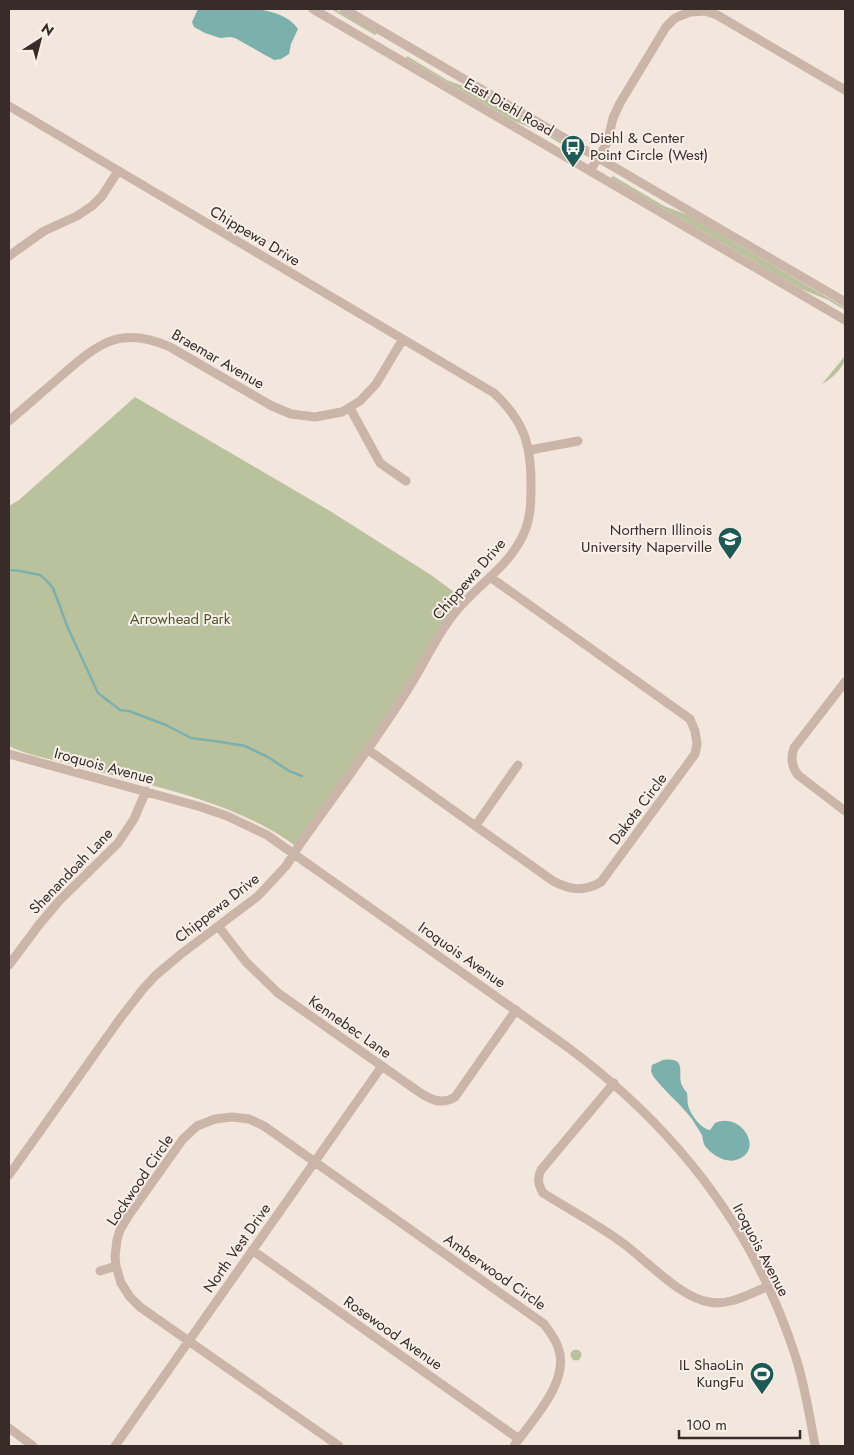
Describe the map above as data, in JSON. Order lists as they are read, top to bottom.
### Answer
{
  "streets": {
    "street": [
      "East Diehl Road",
      "Chippewa Drive",
      "Braemar Avenue",
      "Iroquois Avenue",
      "Dakota Circle",
      "Shenandoah Lane",
      "Kennebec Lane",
      "Lockwood Circle",
      "North Vest Drive",
      "Amberwood Circle",
      "Rosewood Avenue"
    ]
  },
  "crossings": [
    ["Chippewa Drive", "Braemar Avenue"],
    ["Chippewa Drive", "Iroquois Avenue"],
    ["Chippewa Drive", "Dakota Circle"],
    ["Chippewa Drive", "Kennebec Lane"],
    ["Iroquois Avenue", "Shenandoah Lane"],
    ["Iroquois Avenue", "Kennebec Lane"],
    ["Kennebec Lane", "North Vest Drive"],
    ["Lockwood Circle", "North Vest Drive"],
    ["Lockwood Circle", "Amberwood Circle"],
    ["North Vest Drive", "Amberwood Circle"],
    ["North Vest Drive", "Rosewood Avenue"],
    ["Amberwood Circle", "Rosewood Avenue"]
  ],
  "parks": ["Arrowhead Park"],
  "places": {
    "bus stop": ["Diehl & Center Point Circle (West)"],
    "school or university": ["Northern Illinois University Naperville"],
    "sports": ["IL ShaoLin KungFu"]
  },
  "scale_bar": "100 m",
  "north": "top right"
}
